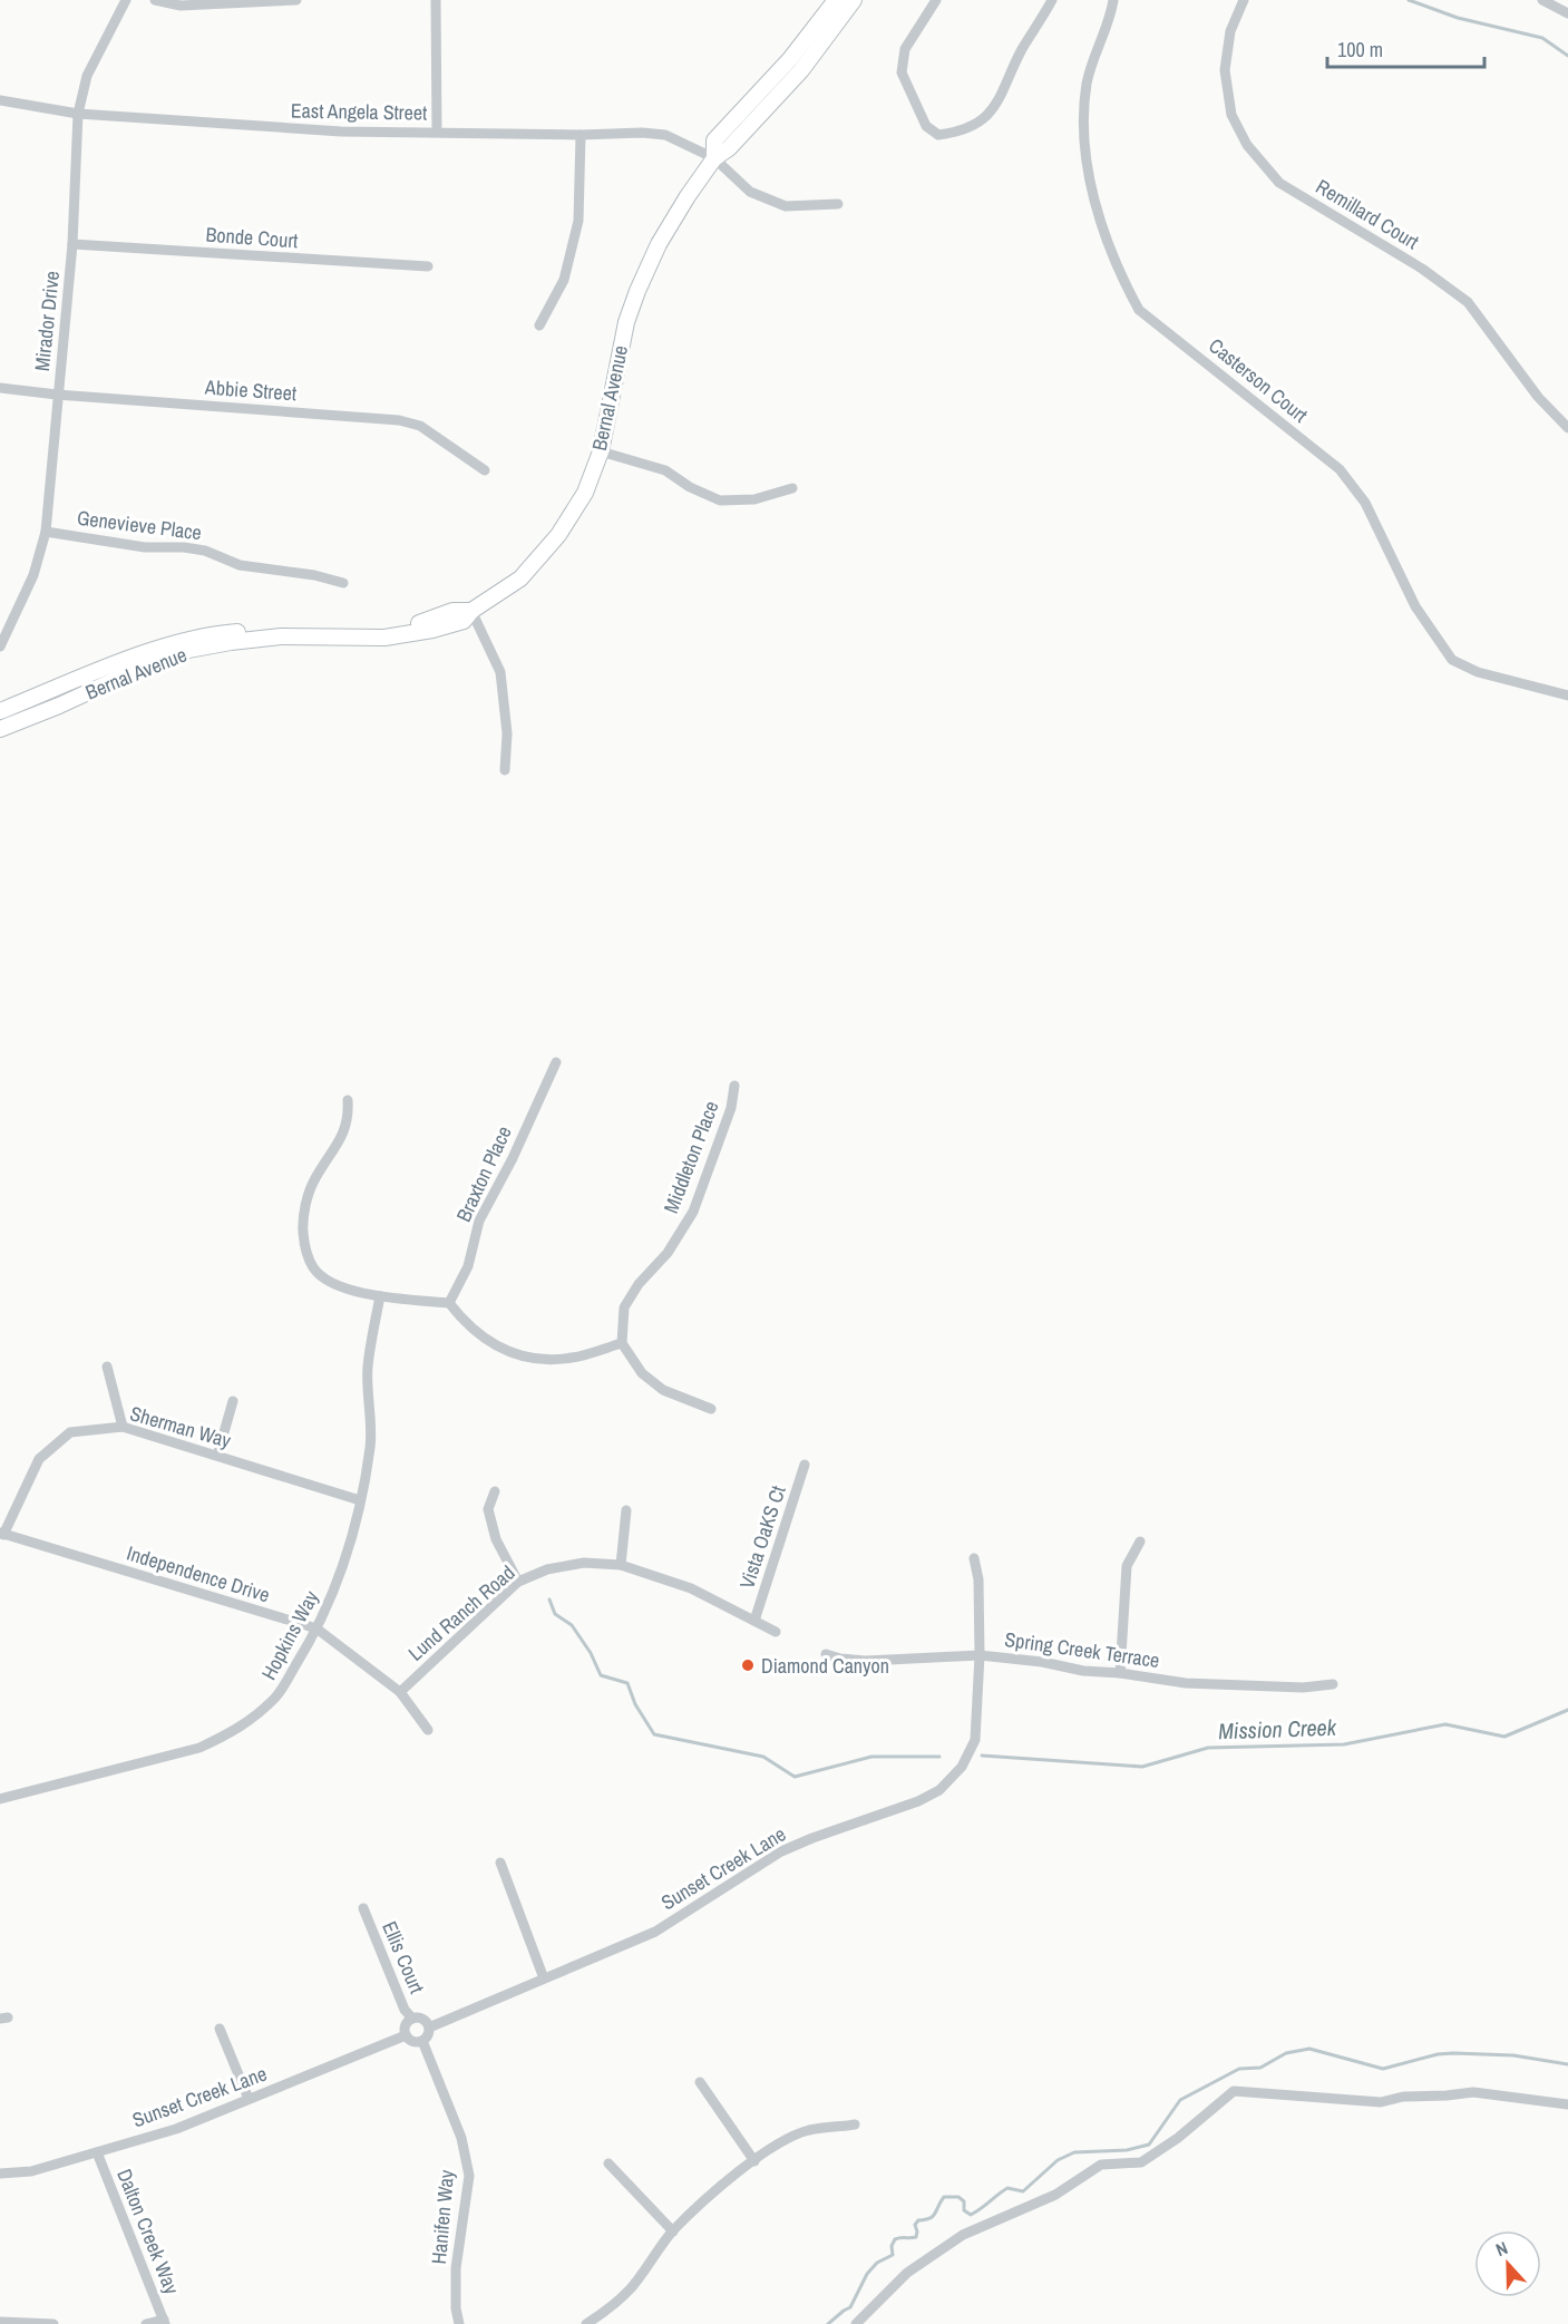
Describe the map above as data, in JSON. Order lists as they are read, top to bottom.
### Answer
{
  "streets": {
    "main road": ["Bernal Avenue"],
    "street": [
      "East Angela Street",
      "Remillard Court",
      "Bonde Court",
      "Mirador Drive",
      "Casterson Court",
      "Abbie Street",
      "Genevieve Place",
      "Middleton Place",
      "Braxton Place",
      "Sherman Way",
      "Vista OaKS Ct",
      "Independence Drive",
      "Lund Ranch Road",
      "Hopkins Way",
      "Spring Creek Terrace",
      "Sunset Creek Lane",
      "Ellis Court",
      "Hanifen Way",
      "Dalton Creek Way"
    ]
  },
  "crossings": [
    ["East Angela Street", "Mirador Drive"],
    ["East Angela Street", "Bernal Avenue"],
    ["Bonde Court", "Mirador Drive"],
    ["Mirador Drive", "Abbie Street"],
    ["Mirador Drive", "Genevieve Place"],
    ["Sherman Way", "Independence Drive"],
    ["Sherman Way", "Hopkins Way"],
    ["Vista OaKS Ct", "Lund Ranch Road"],
    ["Independence Drive", "Lund Ranch Road"],
    ["Independence Drive", "Hopkins Way"],
    ["Spring Creek Terrace", "Sunset Creek Lane"],
    ["Sunset Creek Lane", "Ellis Court"],
    ["Sunset Creek Lane", "Hanifen Way"],
    ["Sunset Creek Lane", "Dalton Creek Way"],
    ["Ellis Court", "Hanifen Way"]
  ],
  "water": ["Mission Creek"],
  "places": ["Diamond Canyon"],
  "scale_bar": "100 m",
  "north": "top"
}
